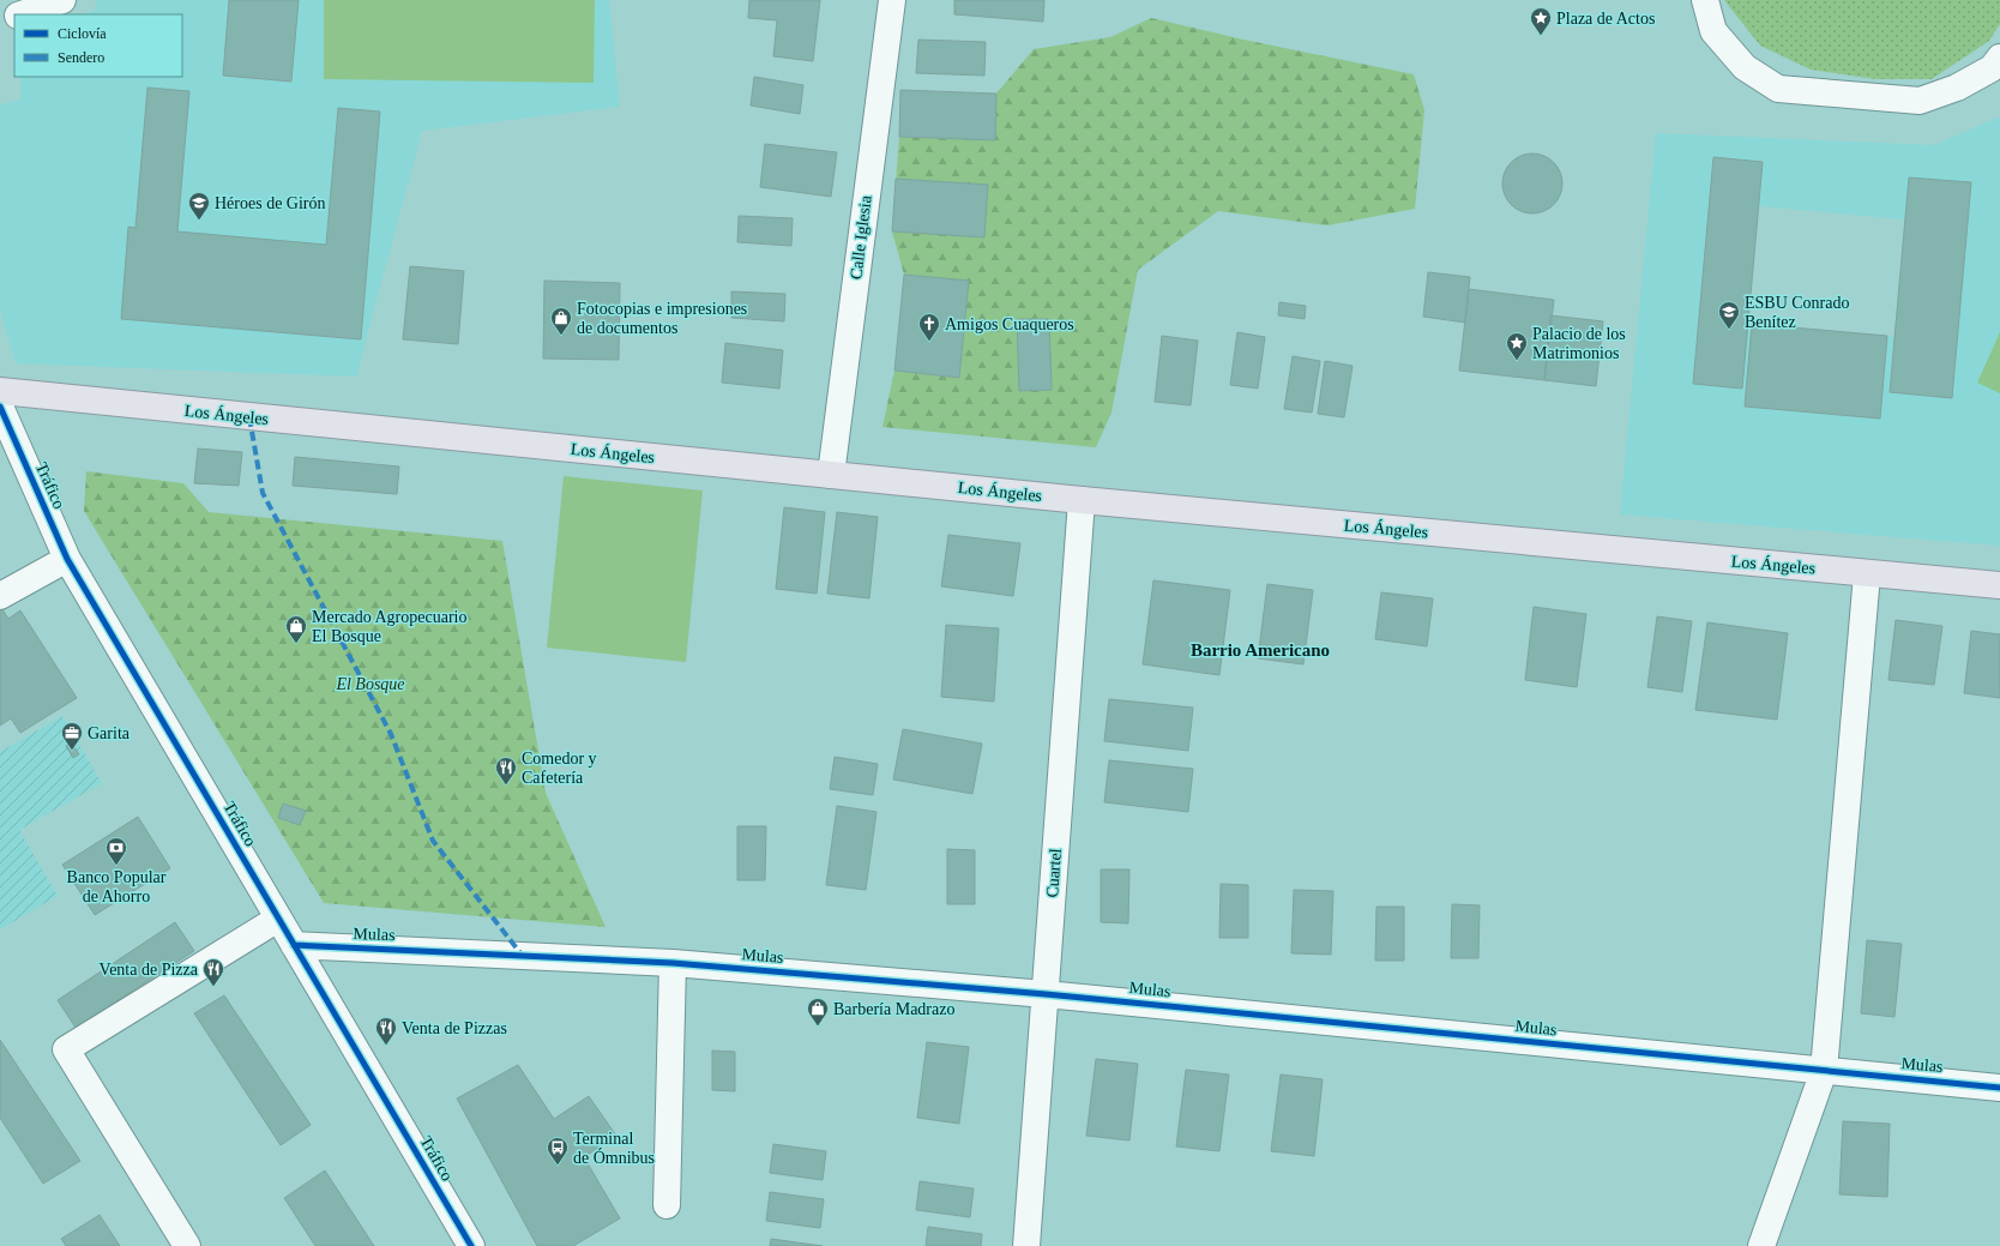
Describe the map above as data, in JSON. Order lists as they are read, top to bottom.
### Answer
{
  "streets": {
    "main road": ["Los Ángeles"],
    "street": [
      "Calle Iglesia",
      "Tráfico",
      "Cuartel",
      "Mulas"
    ]
  },
  "crossings": [
    ["Calle Iglesia", "Los Ángeles"],
    ["Los Ángeles", "Cuartel"],
    ["Tráfico", "Mulas"],
    ["Cuartel", "Mulas"]
  ],
  "districts": ["Barrio Americano"],
  "parks": ["El Bosque"],
  "places": {
    "place": ["Plaza de Actos", "Palacio de los Matrimonios"],
    "school or university": ["Héroes de Girón", "ESBU Conrado Benítez"],
    "shop": ["Fotocopias e impresiones de documentos", "Mercado Agropecuario El Bosque", "Barbería Madrazo"],
    "church": ["Amigos Cuaqueros"],
    "office": ["Garita"],
    "restaurant": ["Comedor y Cafetería", "Venta de Pizza", "Venta de Pizzas"],
    "bank": ["Banco Popular de Ahorro"],
    "bus stop": ["Terminal de Ómnibus"]
  },
  "legend": ["Ciclovía", "Sendero"]
}
